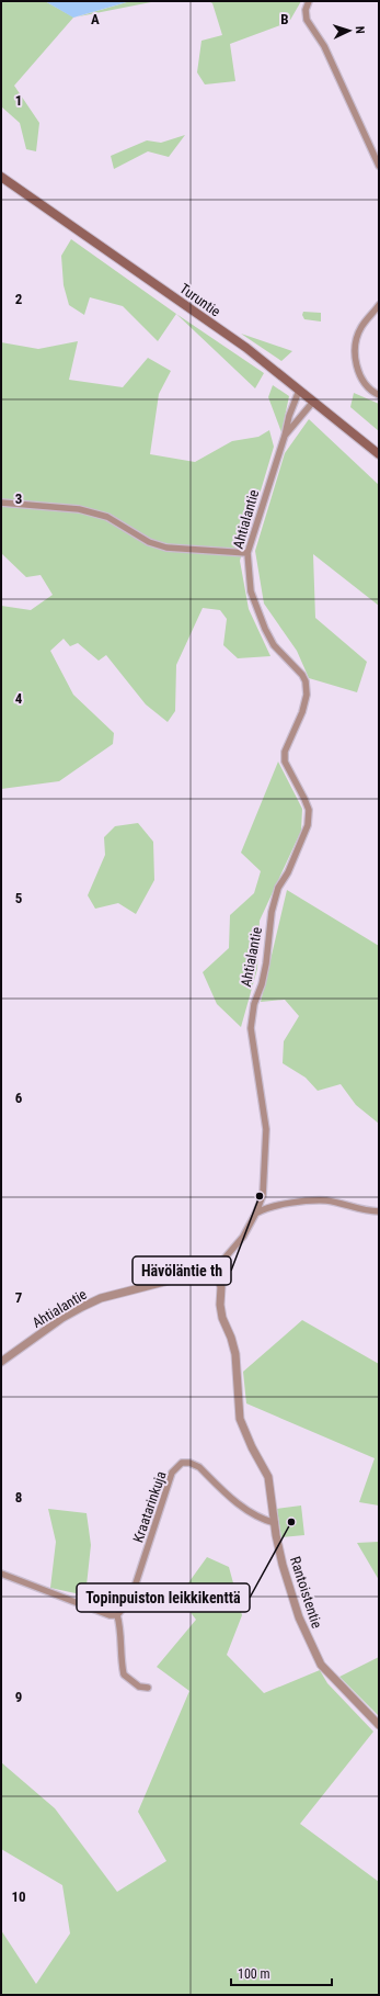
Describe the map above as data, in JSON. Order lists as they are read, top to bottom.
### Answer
{
  "streets": {
    "main road": ["Turuntie"],
    "street": ["Ahtialantie", "Kraatarinkuja", "Rantoistentie"]
  },
  "crossings": [
    ["Turuntie", "Ahtialantie"],
    ["Ahtialantie", "Rantoistentie"],
    ["Kraatarinkuja", "Rantoistentie"]
  ],
  "places": ["Hävöläntie th", "Topinpuiston leikkikenttä"],
  "scale_bar": "100 m",
  "north": "right",
  "grid": {
    "columns": ["A", "B"],
    "rows": [
      "1",
      "2",
      "3",
      "4",
      "5",
      "6",
      "7",
      "8",
      "9",
      "10"
    ]
  }
}
